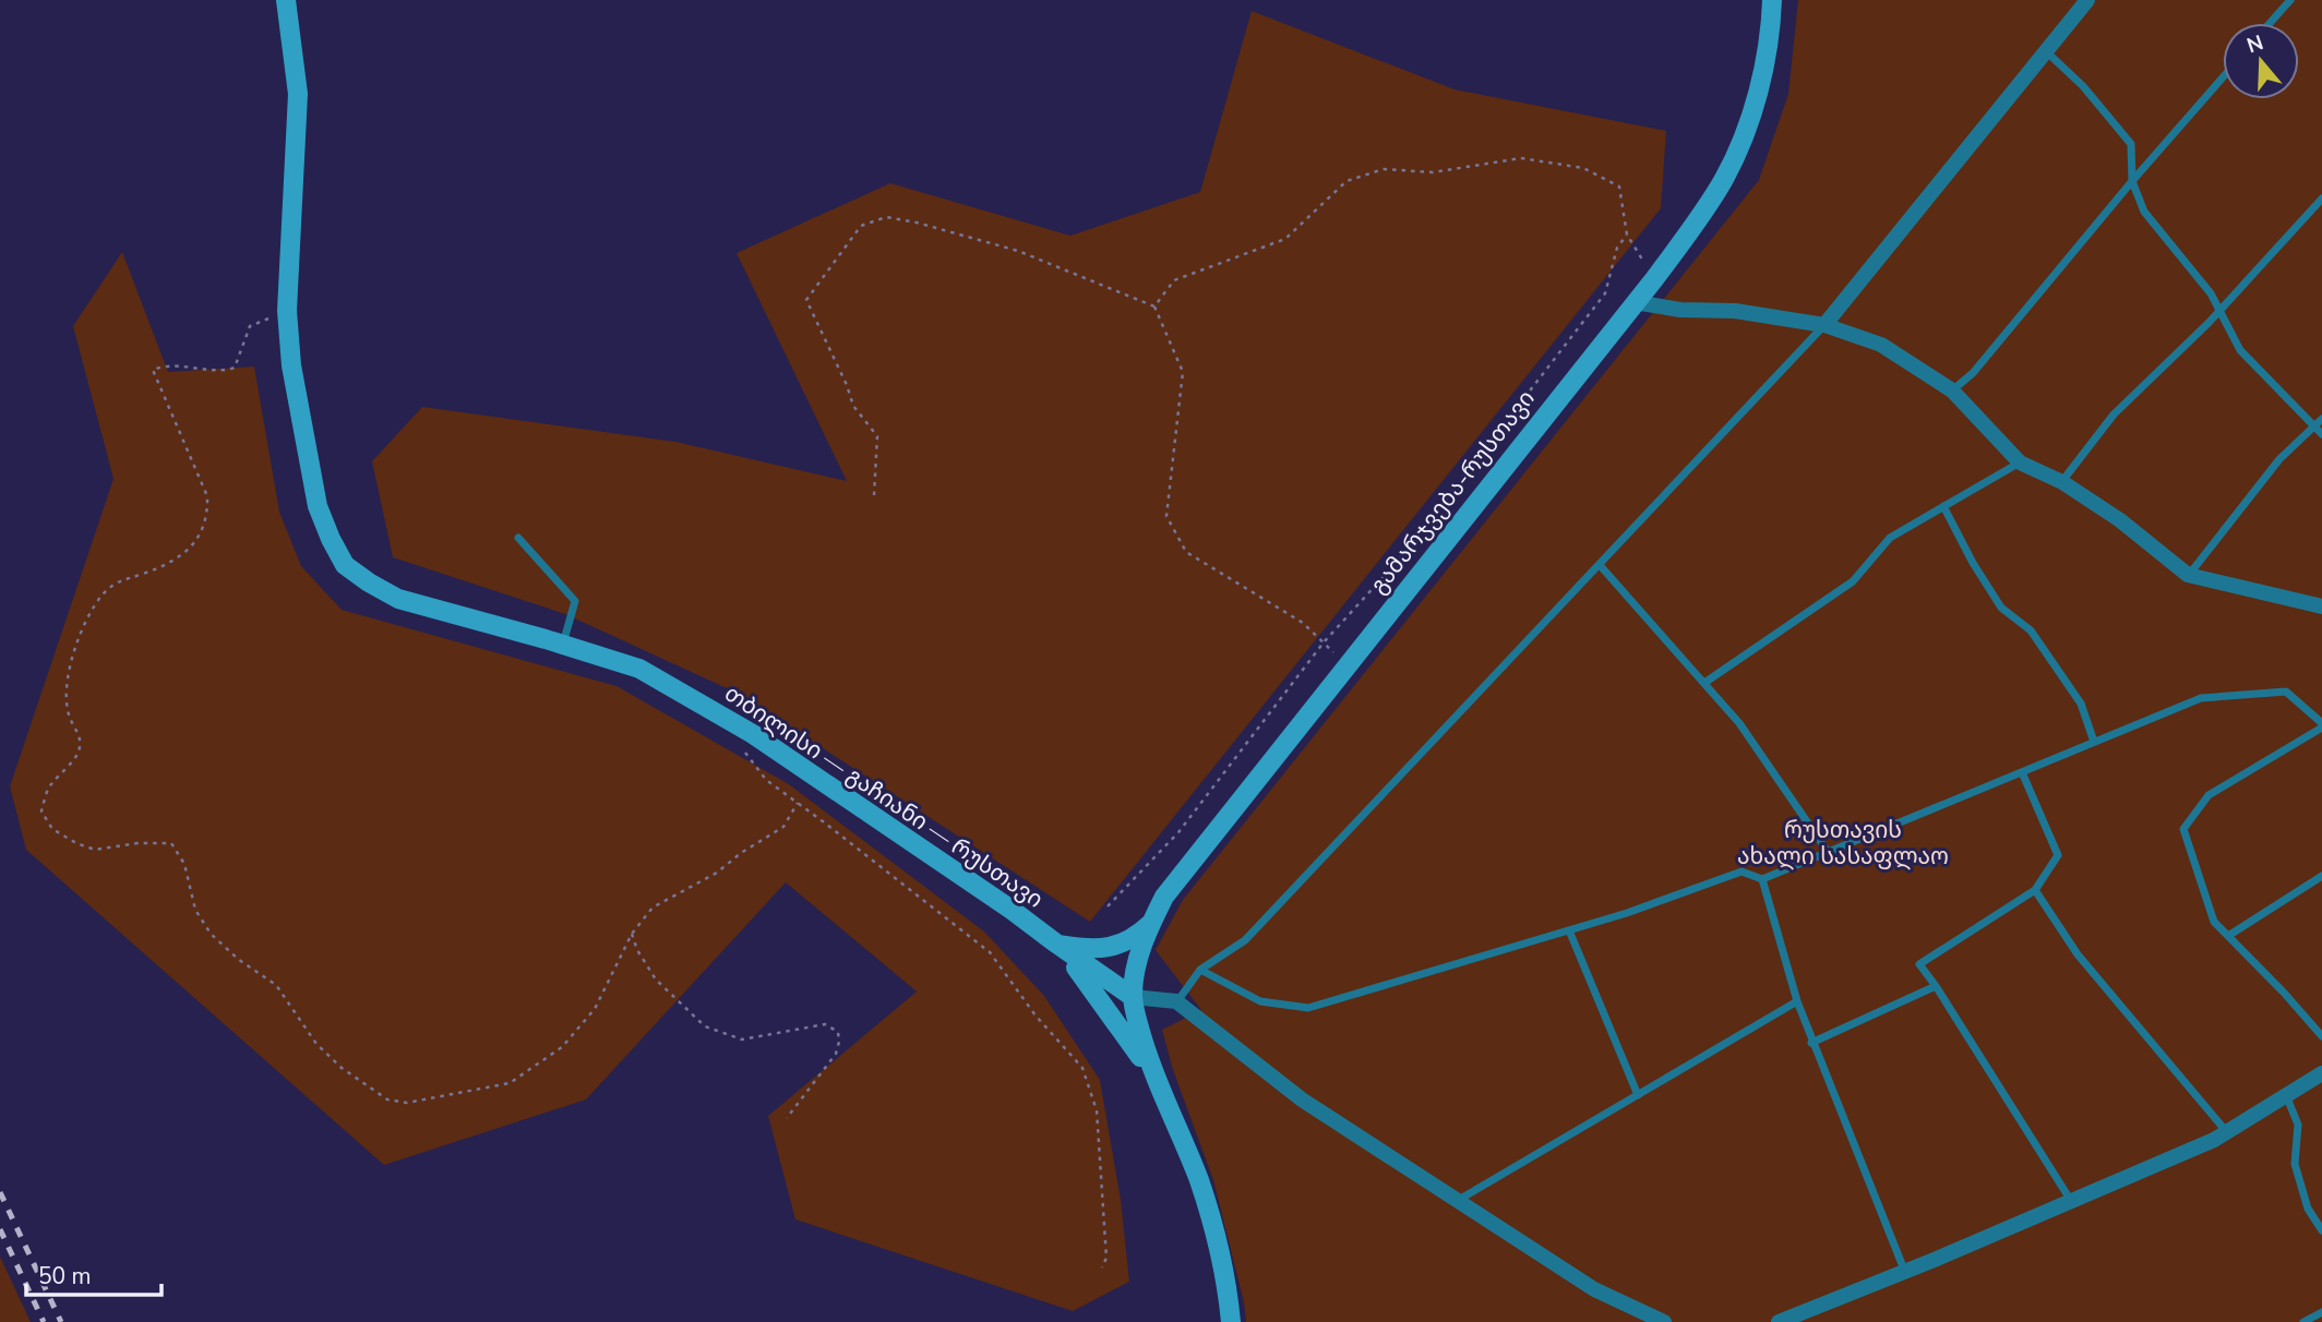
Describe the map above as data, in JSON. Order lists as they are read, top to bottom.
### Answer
{
  "streets": {
    "main road": ["გამარჯვება-რუსთავი", "თბილისი — გაჩიანი — რუსთავი"]
  },
  "crossings": [
    ["გამარჯვება-რუსთავი", "თბილისი — გაჩიანი — რუსთავი"]
  ],
  "parks": ["რუსთავის ახალი სასაფლაო"],
  "scale_bar": "50 m",
  "north": "top"
}
